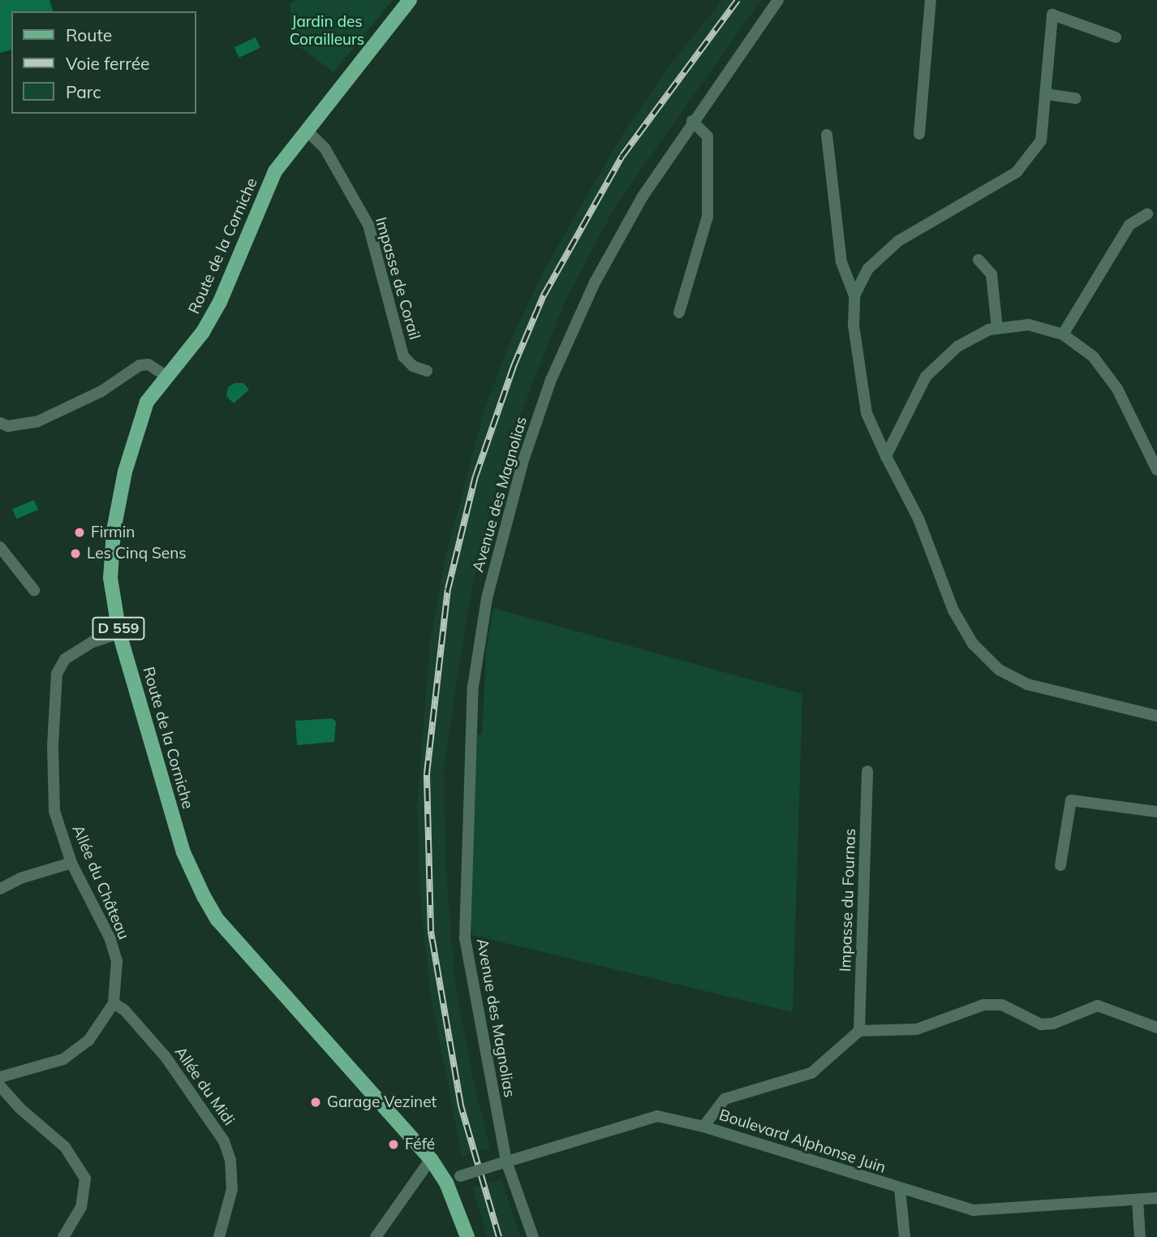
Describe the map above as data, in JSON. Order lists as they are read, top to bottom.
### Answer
{
  "streets": {
    "main road": ["Route de la Corniche", "D 559"],
    "street": [
      "Impasse de Corail",
      "Avenue des Magnolias",
      "Allée du Château",
      "Impasse du Fournas",
      "Allée du Midi",
      "Boulevard Alphonse Juin"
    ]
  },
  "crossings": [
    ["Route de la Corniche", "Impasse de Corail"],
    ["Route de la Corniche", "Allée du Château"],
    ["Route de la Corniche", "Boulevard Alphonse Juin"],
    ["Avenue des Magnolias", "Boulevard Alphonse Juin"],
    ["Allée du Château", "Allée du Midi"]
  ],
  "parks": ["Jardin des Corailleurs"],
  "places": [
    "Firmin",
    "Les Cinq Sens",
    "Garage Vezinet",
    "Féfé"
  ],
  "legend": ["Route", "Voie ferrée", "Parc"]
}
